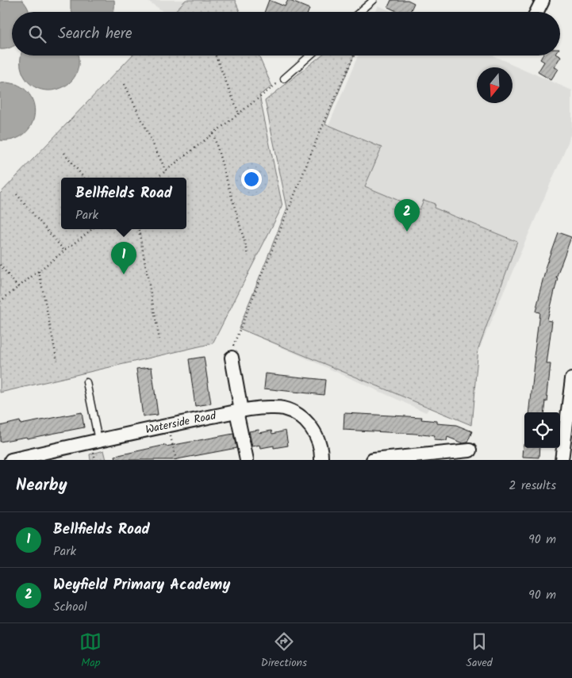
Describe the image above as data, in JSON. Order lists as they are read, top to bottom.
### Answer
{
  "streets": {
    "street": ["Waterside Road"]
  },
  "north": "bottom",
  "page": {
    "search": "Search here",
    "popup": ["Bellfields Road", "Park"],
    "pins": ["2", "1"],
    "heading": ["Nearby", "2 results"],
    "list": [
      {
        "mark": "1",
        "name": "Bellfields Road",
        "note": "Park",
        "value": "90 m"
      },
      {
        "mark": "2",
        "name": "Weyfield Primary Academy",
        "note": "School",
        "value": "90 m"
      }
    ],
    "nav": ["Map", "Directions", "Saved"]
  }
}
